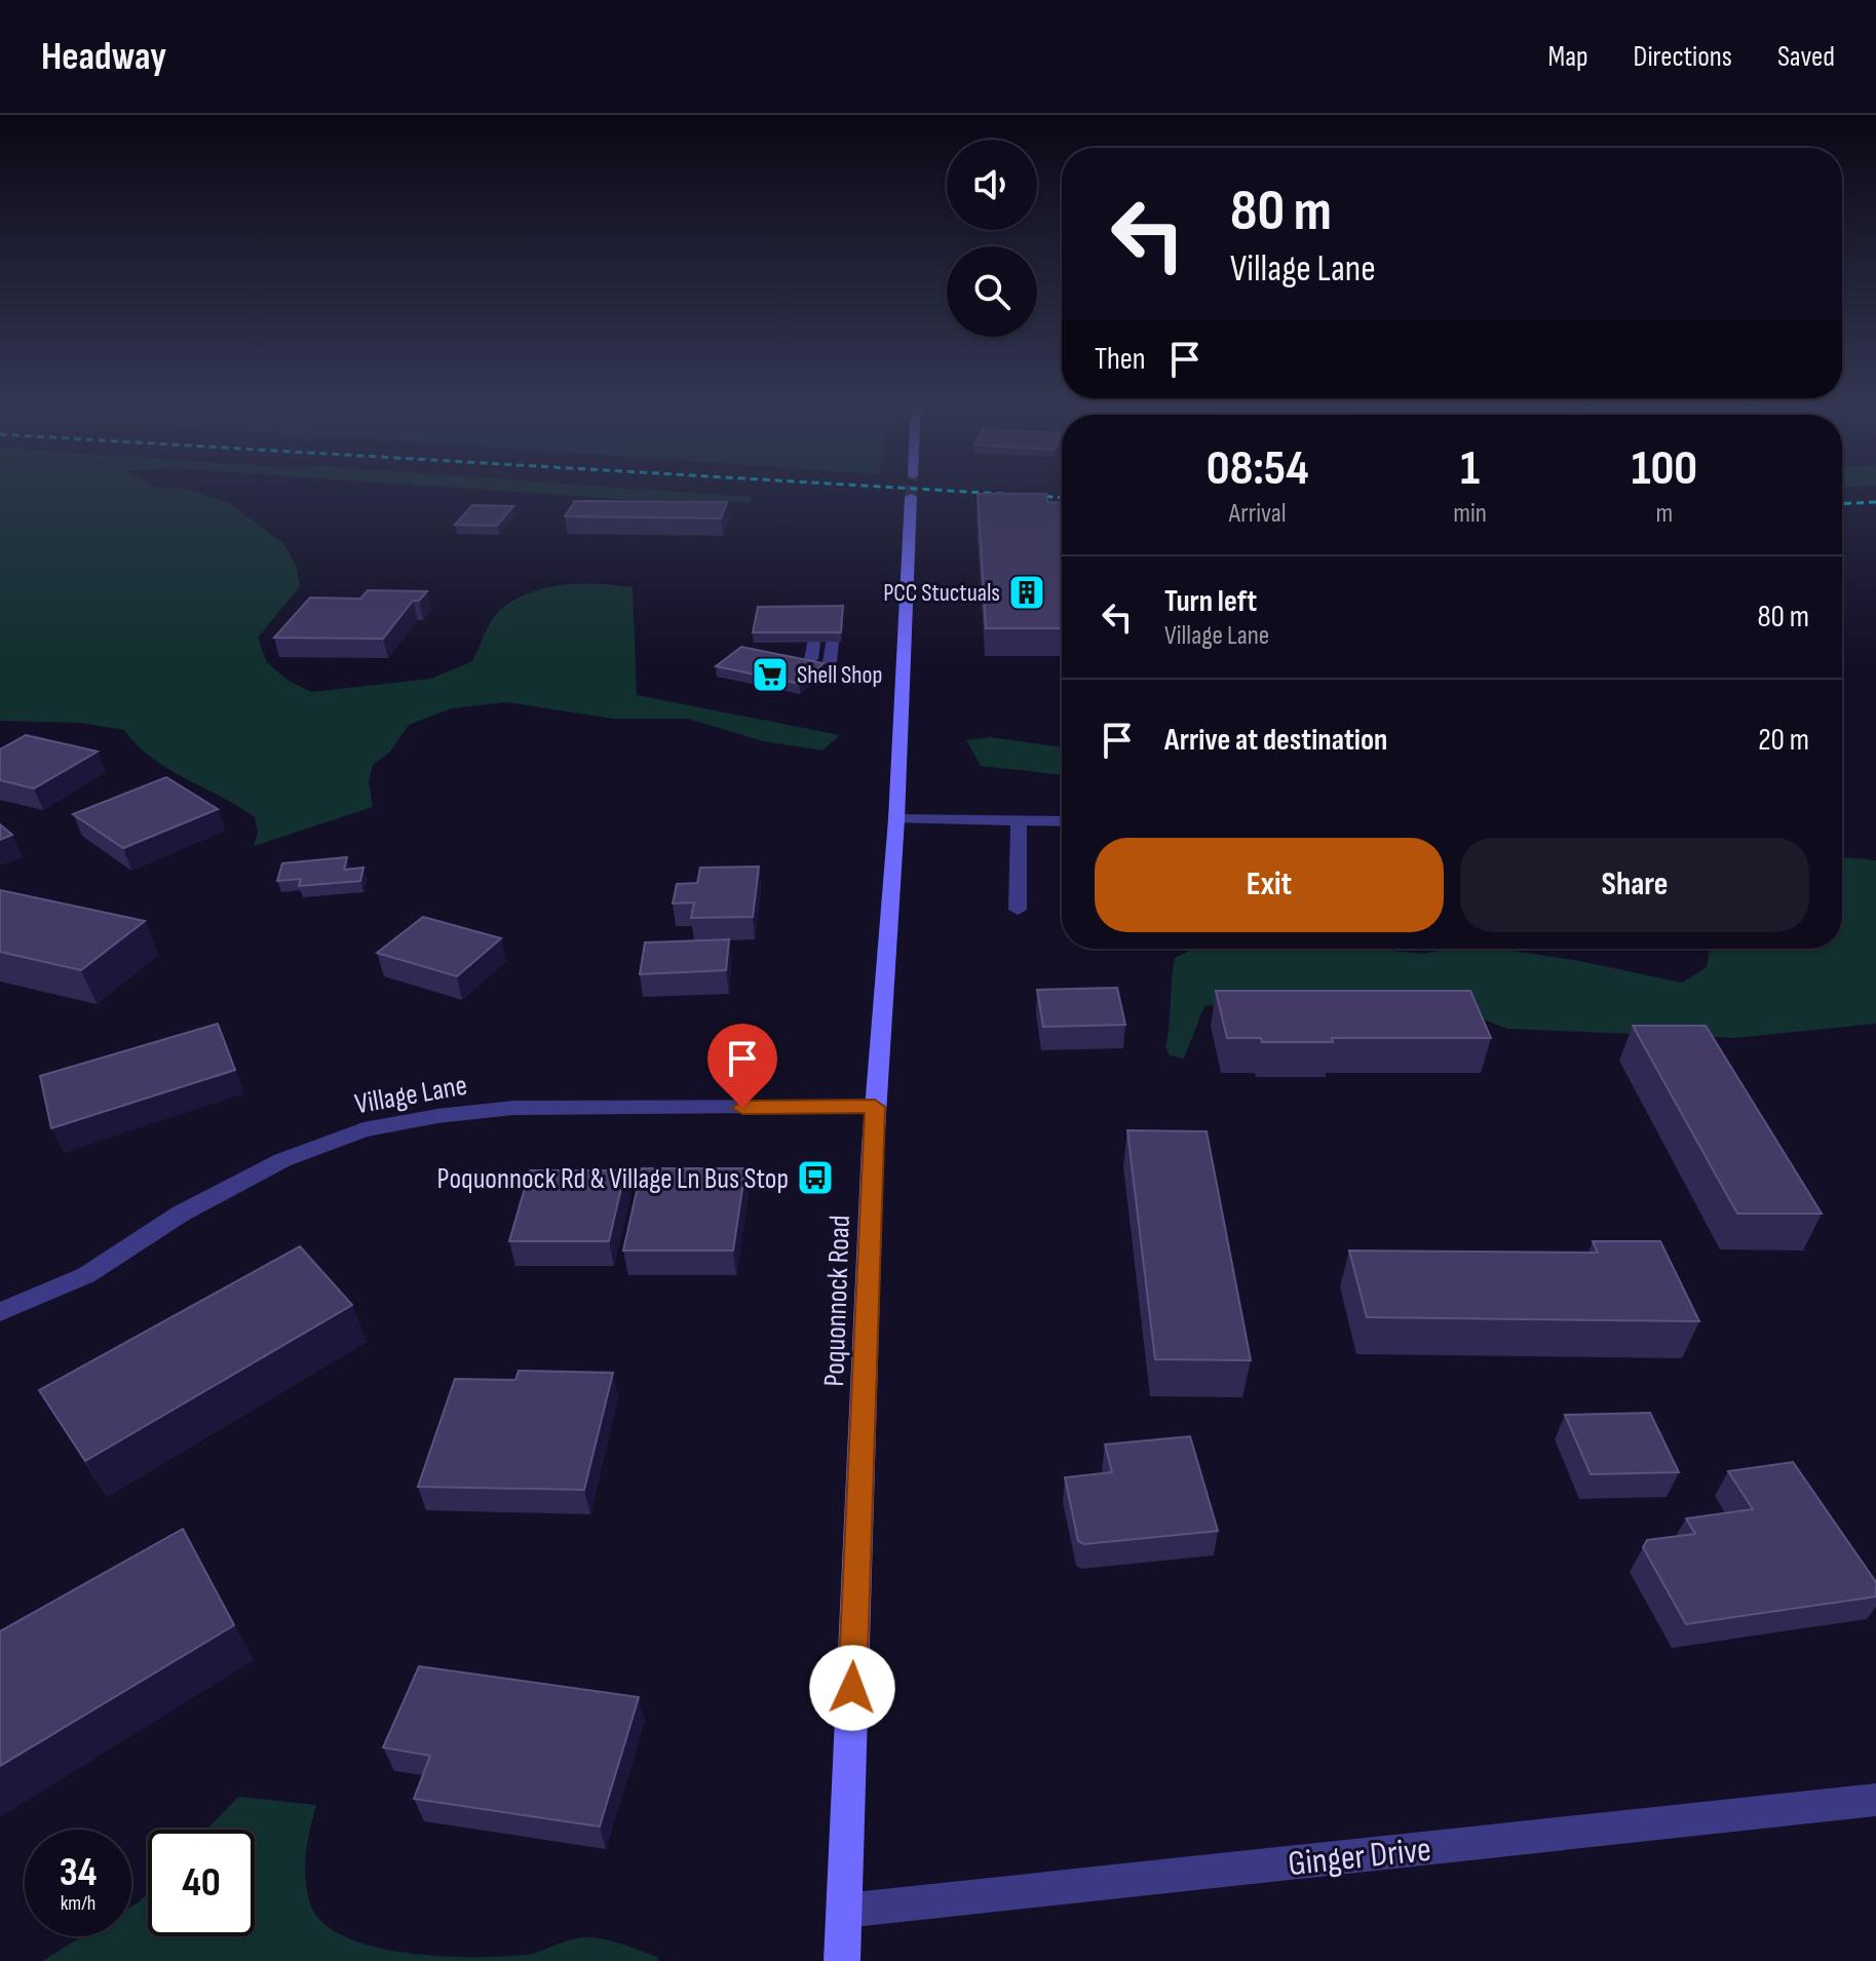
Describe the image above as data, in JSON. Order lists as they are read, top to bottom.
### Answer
{
  "streets": {
    "street": ["Village Lane", "Poquonnock Road", "Ginger Drive"]
  },
  "crossings": [
    ["Village Lane", "Poquonnock Road"],
    ["Poquonnock Road", "Ginger Drive"]
  ],
  "places": {
    "building": ["PCC Stuctuals"],
    "supermarket": ["Shell Shop"],
    "bus stop": ["Poquonnock Rd & Village Ln Bus Stop"]
  },
  "page": {
    "header": "Headway",
    "nav": ["Map", "Directions", "Saved"],
    "turn": ["80 m", "Village Lane"],
    "then": "Then",
    "eta": [
      "08:54",
      "Arrival",
      "1",
      "min",
      "100",
      "m"
    ],
    "list": [
      {
        "name": "Turn left",
        "note": "Village Lane",
        "value": "80 m"
      },
      {
        "name": "Arrive at destination",
        "value": "20 m"
      }
    ],
    "buttons": ["Exit", "Share"],
    "speed": "34 km/h",
    "limit": "40"
  }
}
